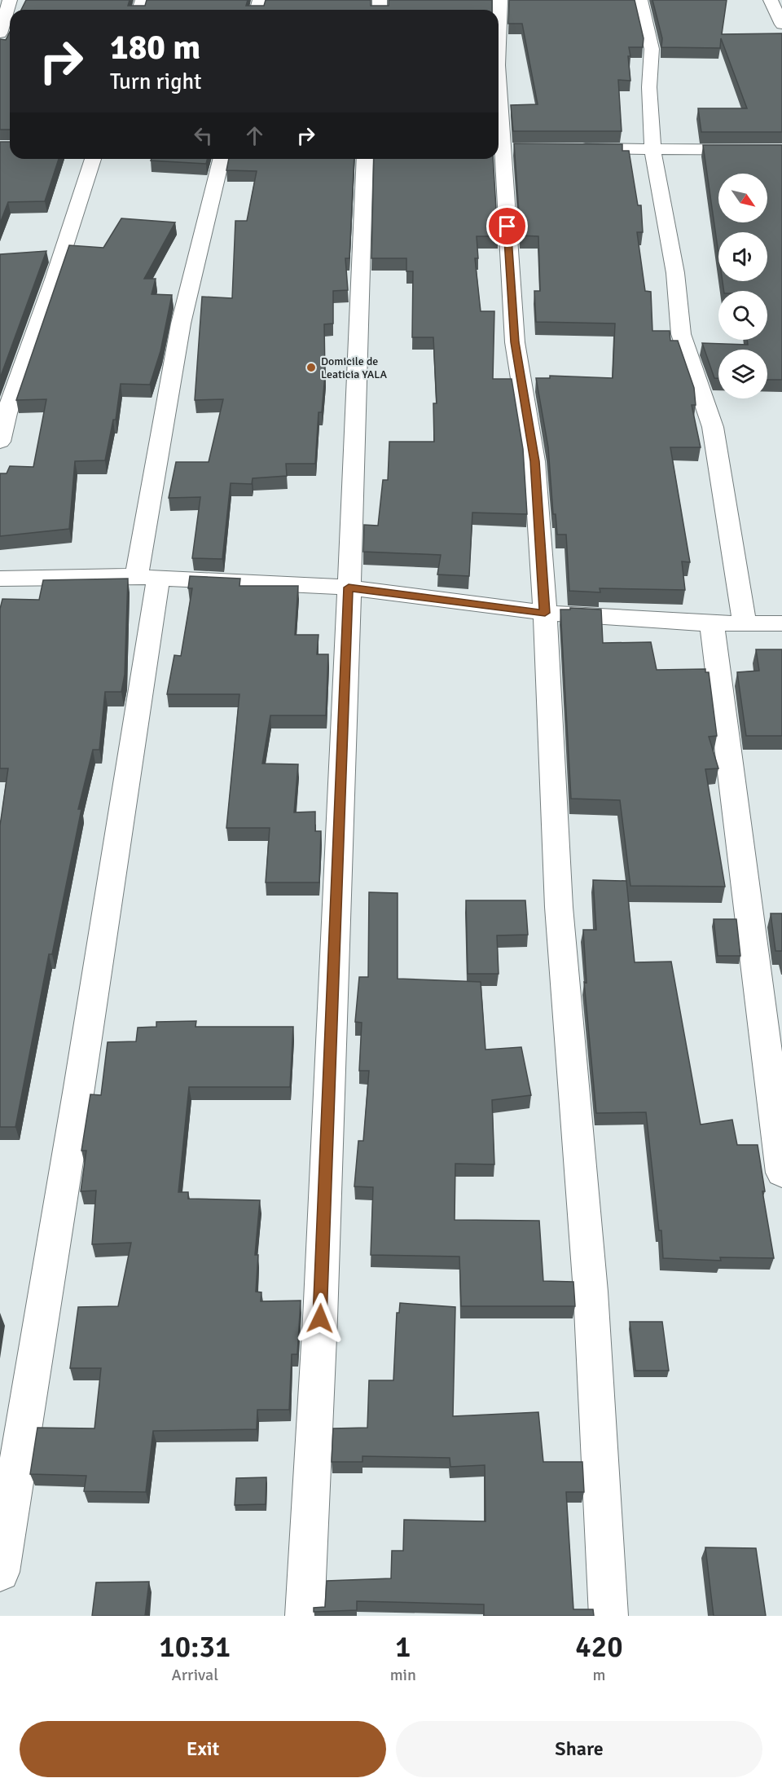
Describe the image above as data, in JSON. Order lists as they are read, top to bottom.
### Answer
{
  "places": ["Domicile de Leaticia YALA"],
  "north": "bottom right",
  "page": {
    "turn": ["180 m", "Turn right"],
    "eta": [
      "10:31",
      "Arrival",
      "1",
      "min",
      "420",
      "m"
    ],
    "buttons": ["Exit", "Share"]
  }
}
